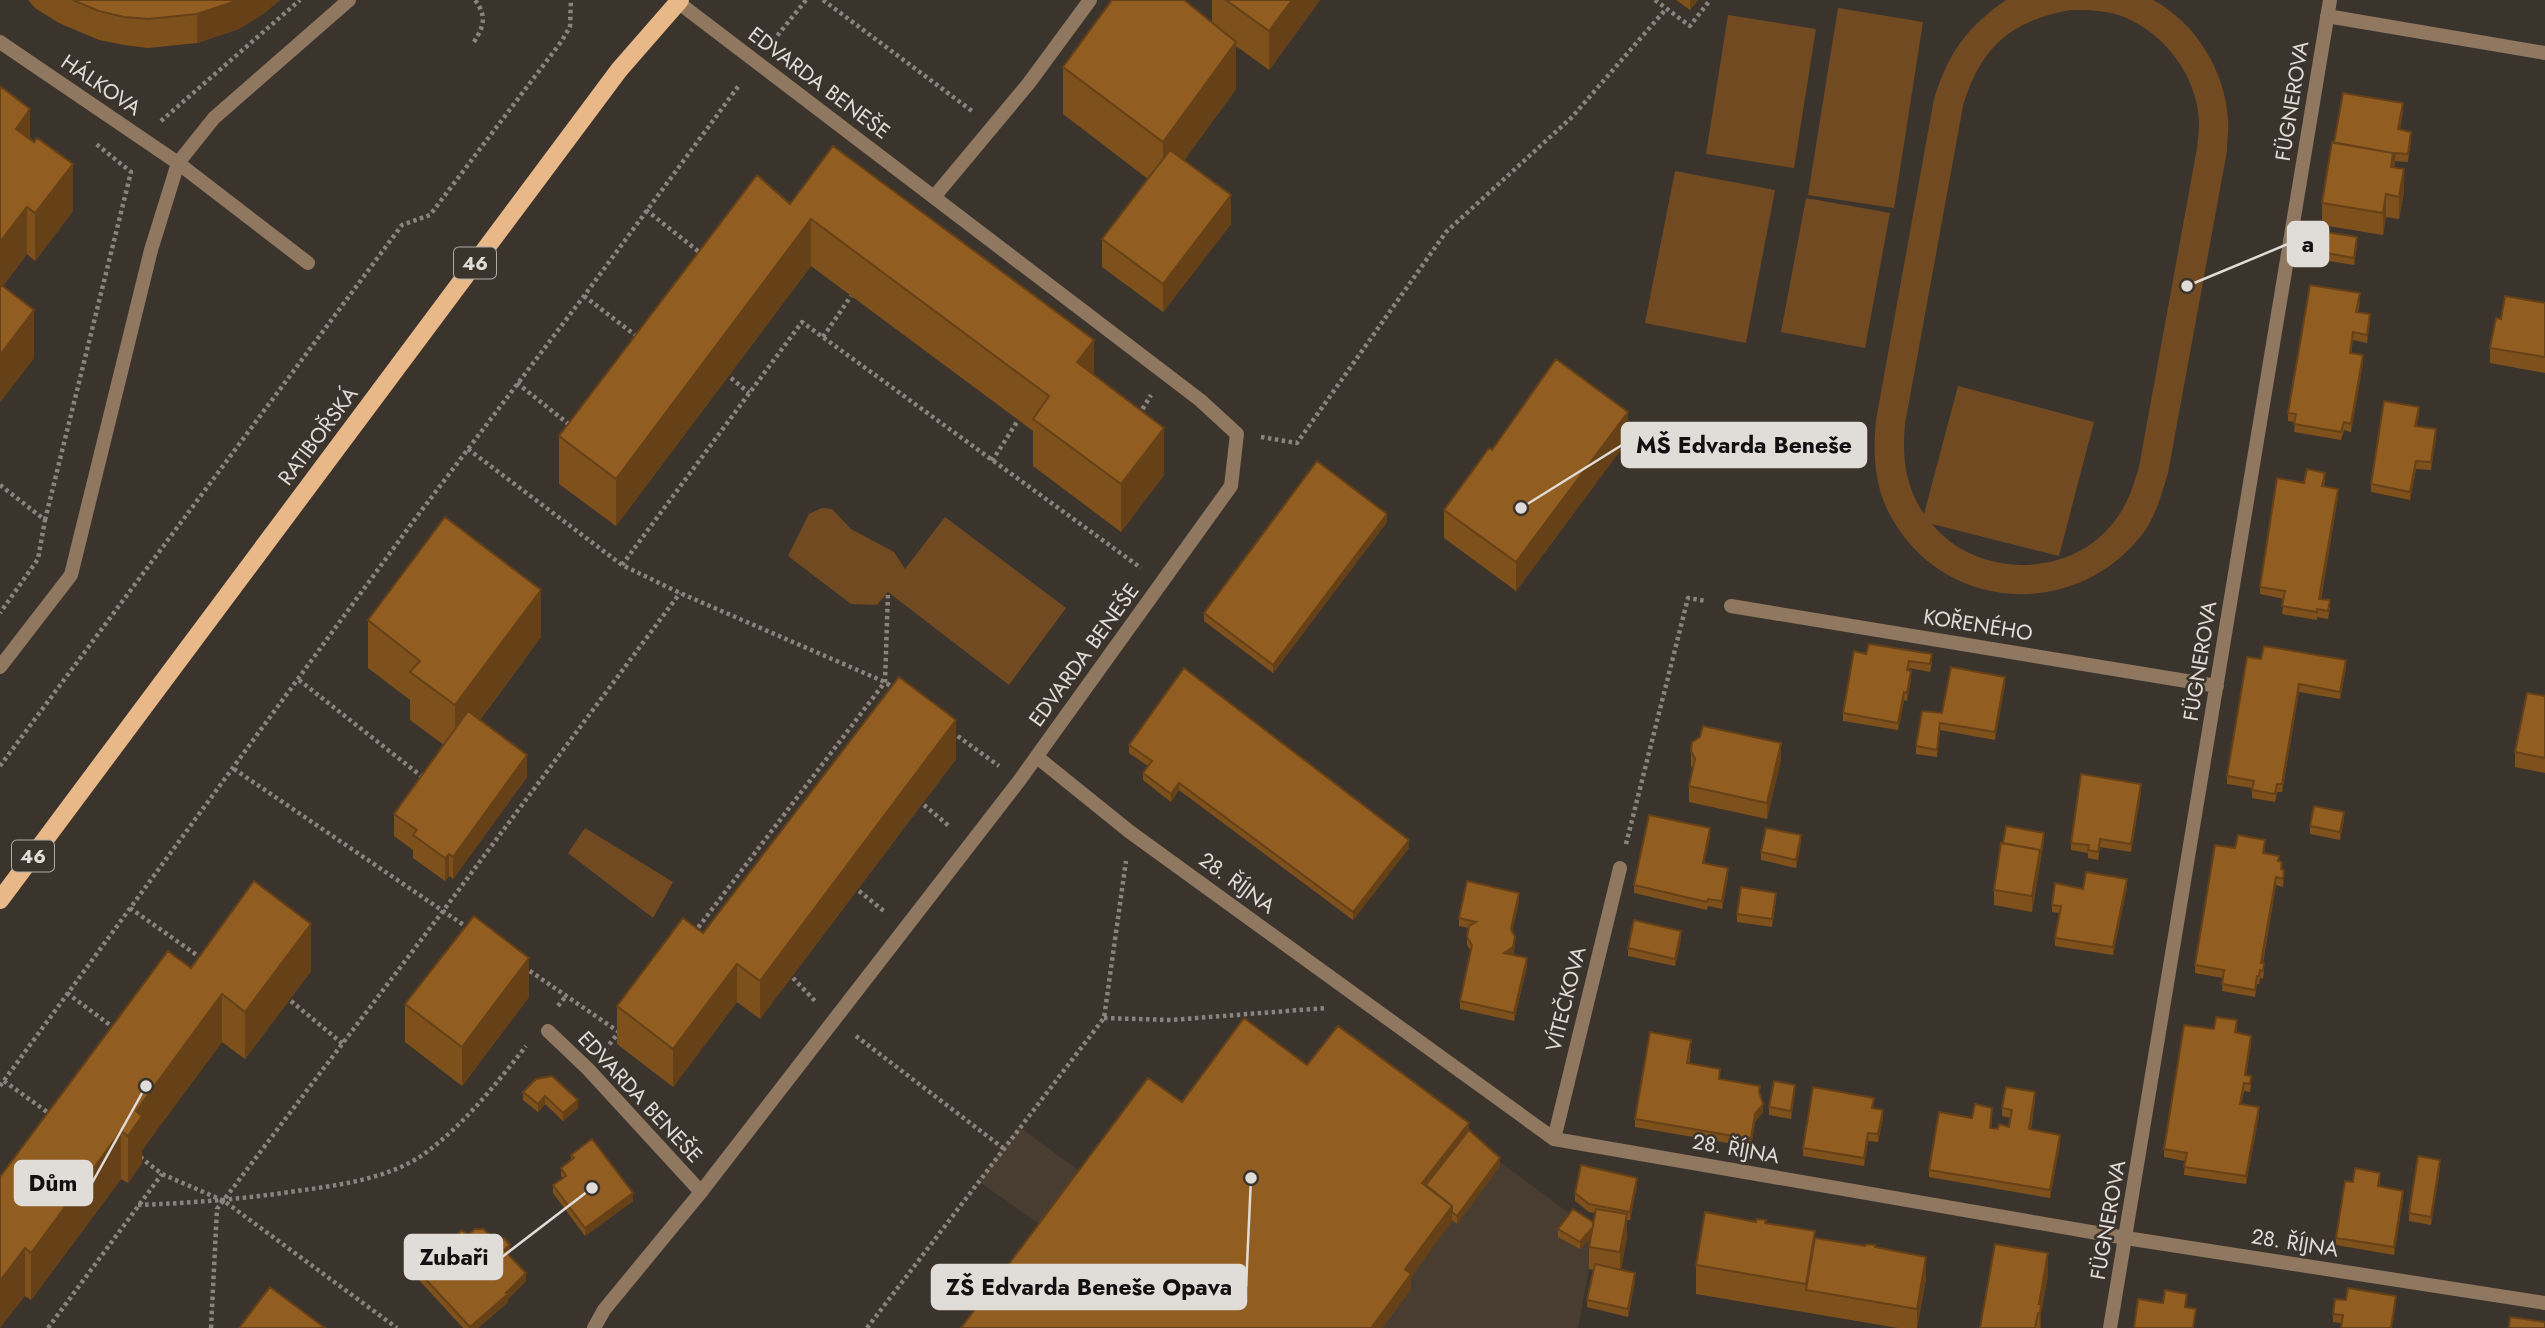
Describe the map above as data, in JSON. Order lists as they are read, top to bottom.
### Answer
{
  "streets": {
    "main road": ["46", "RATIBOŘSKÁ"],
    "street": [
      "EDVARDA BENEŠE",
      "HÁLKOVA",
      "FÜGNEROVA",
      "KOŘENÉHO",
      "28. ŘÍJNA",
      "VÍTEČKOVA"
    ]
  },
  "crossings": [
    ["EDVARDA BENEŠE", "RATIBOŘSKÁ"],
    ["EDVARDA BENEŠE", "28. ŘÍJNA"],
    ["FÜGNEROVA", "KOŘENÉHO"],
    ["FÜGNEROVA", "28. ŘÍJNA"],
    ["28. ŘÍJNA", "VÍTEČKOVA"]
  ],
  "places": [
    "a",
    "MŠ Edvarda Beneše",
    "Dům",
    "ZŠ Edvarda Beneše Opava",
    "Zubaři"
  ]
}
